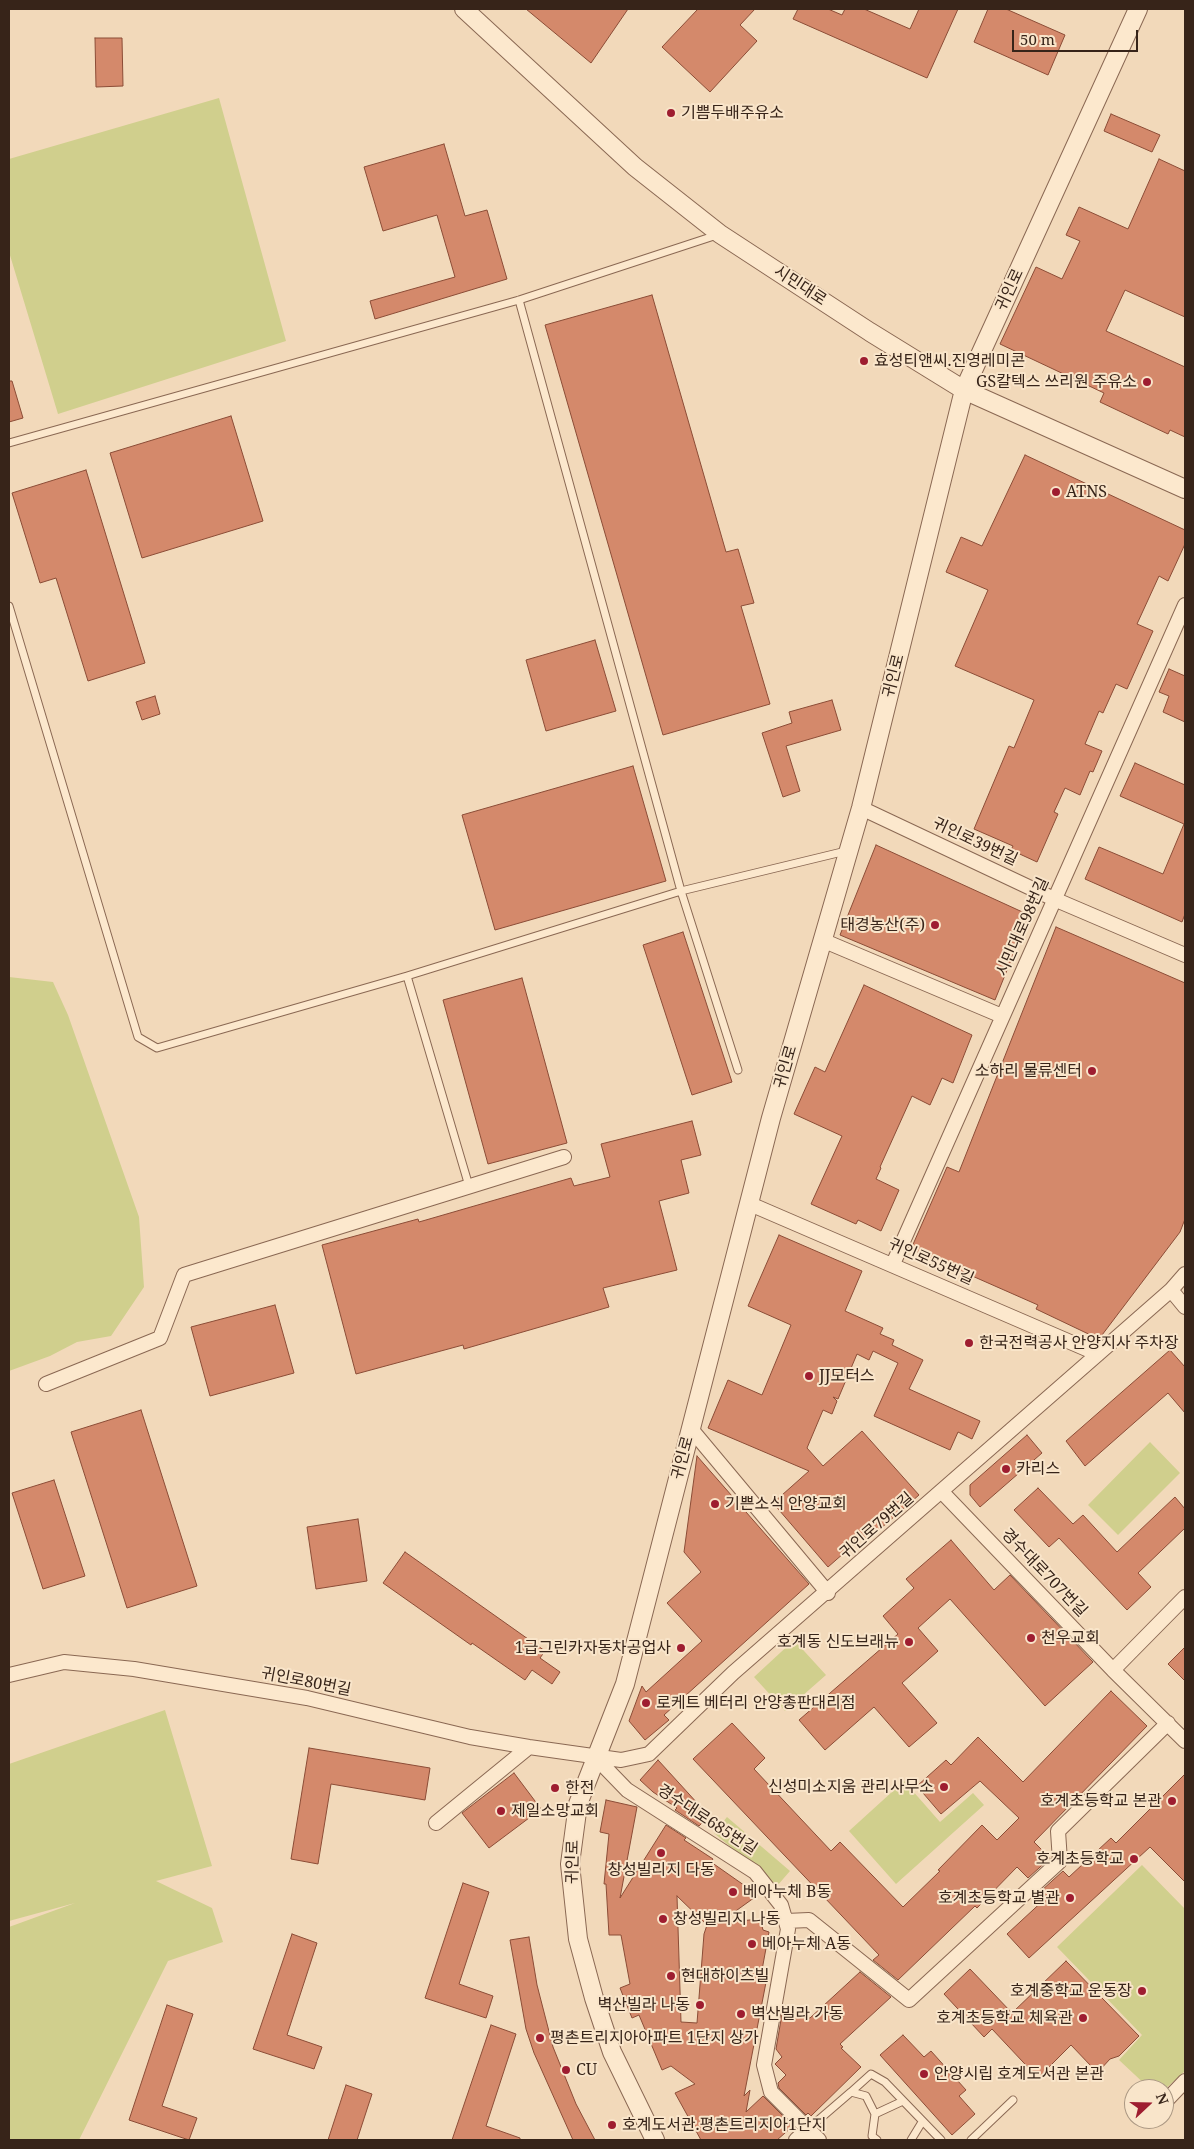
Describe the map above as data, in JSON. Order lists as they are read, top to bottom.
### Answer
{
  "streets": {
    "street": [
      "시민대로",
      "귀인로",
      "귀인로39번길",
      "시민대로98번길",
      "귀인로55번길",
      "귀인로79번길",
      "경수대로707번길",
      "귀인로80번길",
      "경수대로685번길"
    ]
  },
  "crossings": [
    ["시민대로", "귀인로"],
    ["귀인로", "귀인로39번길"],
    ["귀인로", "귀인로55번길"],
    ["귀인로", "귀인로79번길"],
    ["귀인로", "귀인로80번길"],
    ["귀인로", "경수대로685번길"],
    ["귀인로39번길", "시민대로98번길"],
    ["시민대로98번길", "귀인로55번길"],
    ["귀인로55번길", "귀인로79번길"],
    ["귀인로79번길", "경수대로707번길"],
    ["귀인로79번길", "귀인로80번길"],
    ["귀인로79번길", "경수대로685번길"],
    ["귀인로80번길", "경수대로685번길"]
  ],
  "places": [
    "기쁨두배주유소",
    "효성티앤씨.진영레미콘",
    "GS칼텍스 쓰리원 주유소",
    "ATNS",
    "태경농산(주)",
    "소하리 물류센터",
    "한국전력공사 안양지사 주차장",
    "JJ모터스",
    "카리스",
    "기쁜소식 안양교회",
    "천우교회",
    "호계동 신도브래뉴",
    "1급그린카자동차공업사",
    "로케트 베터리 안양총판대리점",
    "신성미소지움 관리사무소",
    "한전",
    "호계초등학교 본관",
    "제일소망교회",
    "창성빌리지 다동",
    "호계초등학교",
    "베아누체 B동",
    "호계초등학교 별관",
    "창성빌리지 나동",
    "베아누체 A동",
    "현대하이츠빌",
    "호계중학교 운동장",
    "벽산빌라 나동",
    "벽산빌라 가동",
    "호계초등학교 체육관",
    "평촌트리지아아파트 1단지 상가",
    "CU",
    "안양시립 호계도서관 본관",
    "호계도서관.평촌트리지아1단지"
  ],
  "scale_bar": "50 m",
  "north": "right"
}
